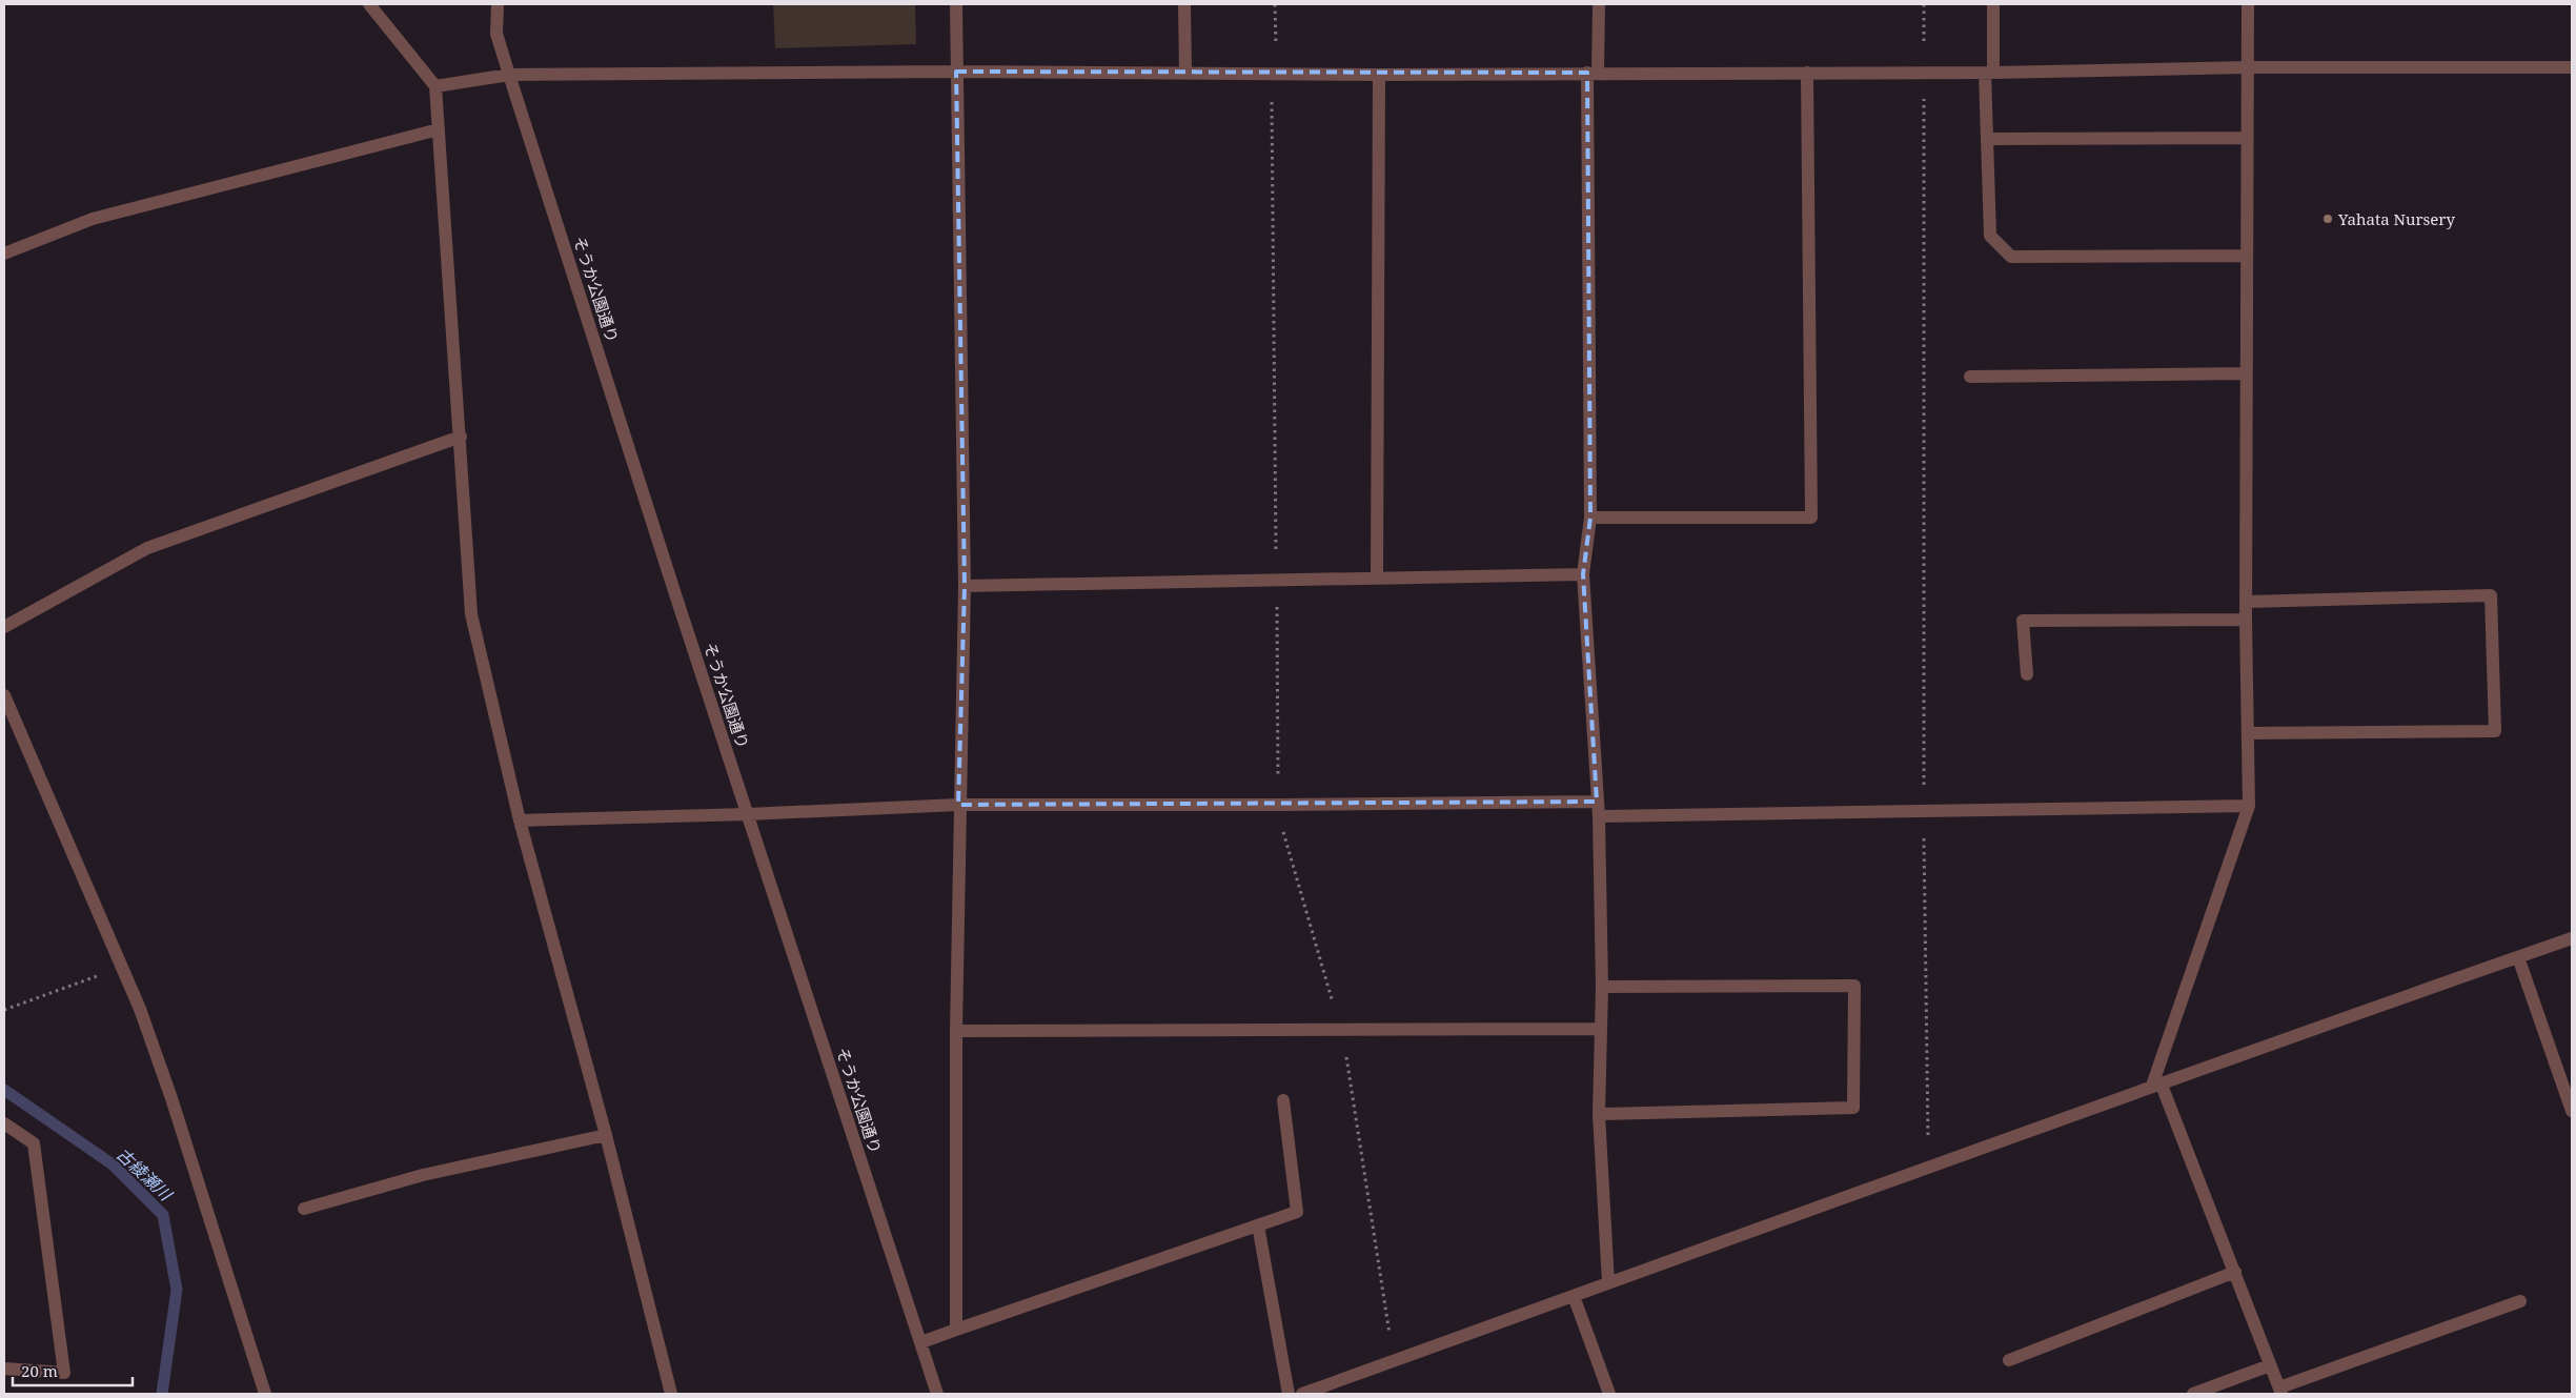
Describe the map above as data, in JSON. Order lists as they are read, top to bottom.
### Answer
{
  "streets": {
    "street": ["そうか公園通り"]
  },
  "water": ["古綾瀬川"],
  "places": ["Yahata Nursery"],
  "scale_bar": "20 m"
}
